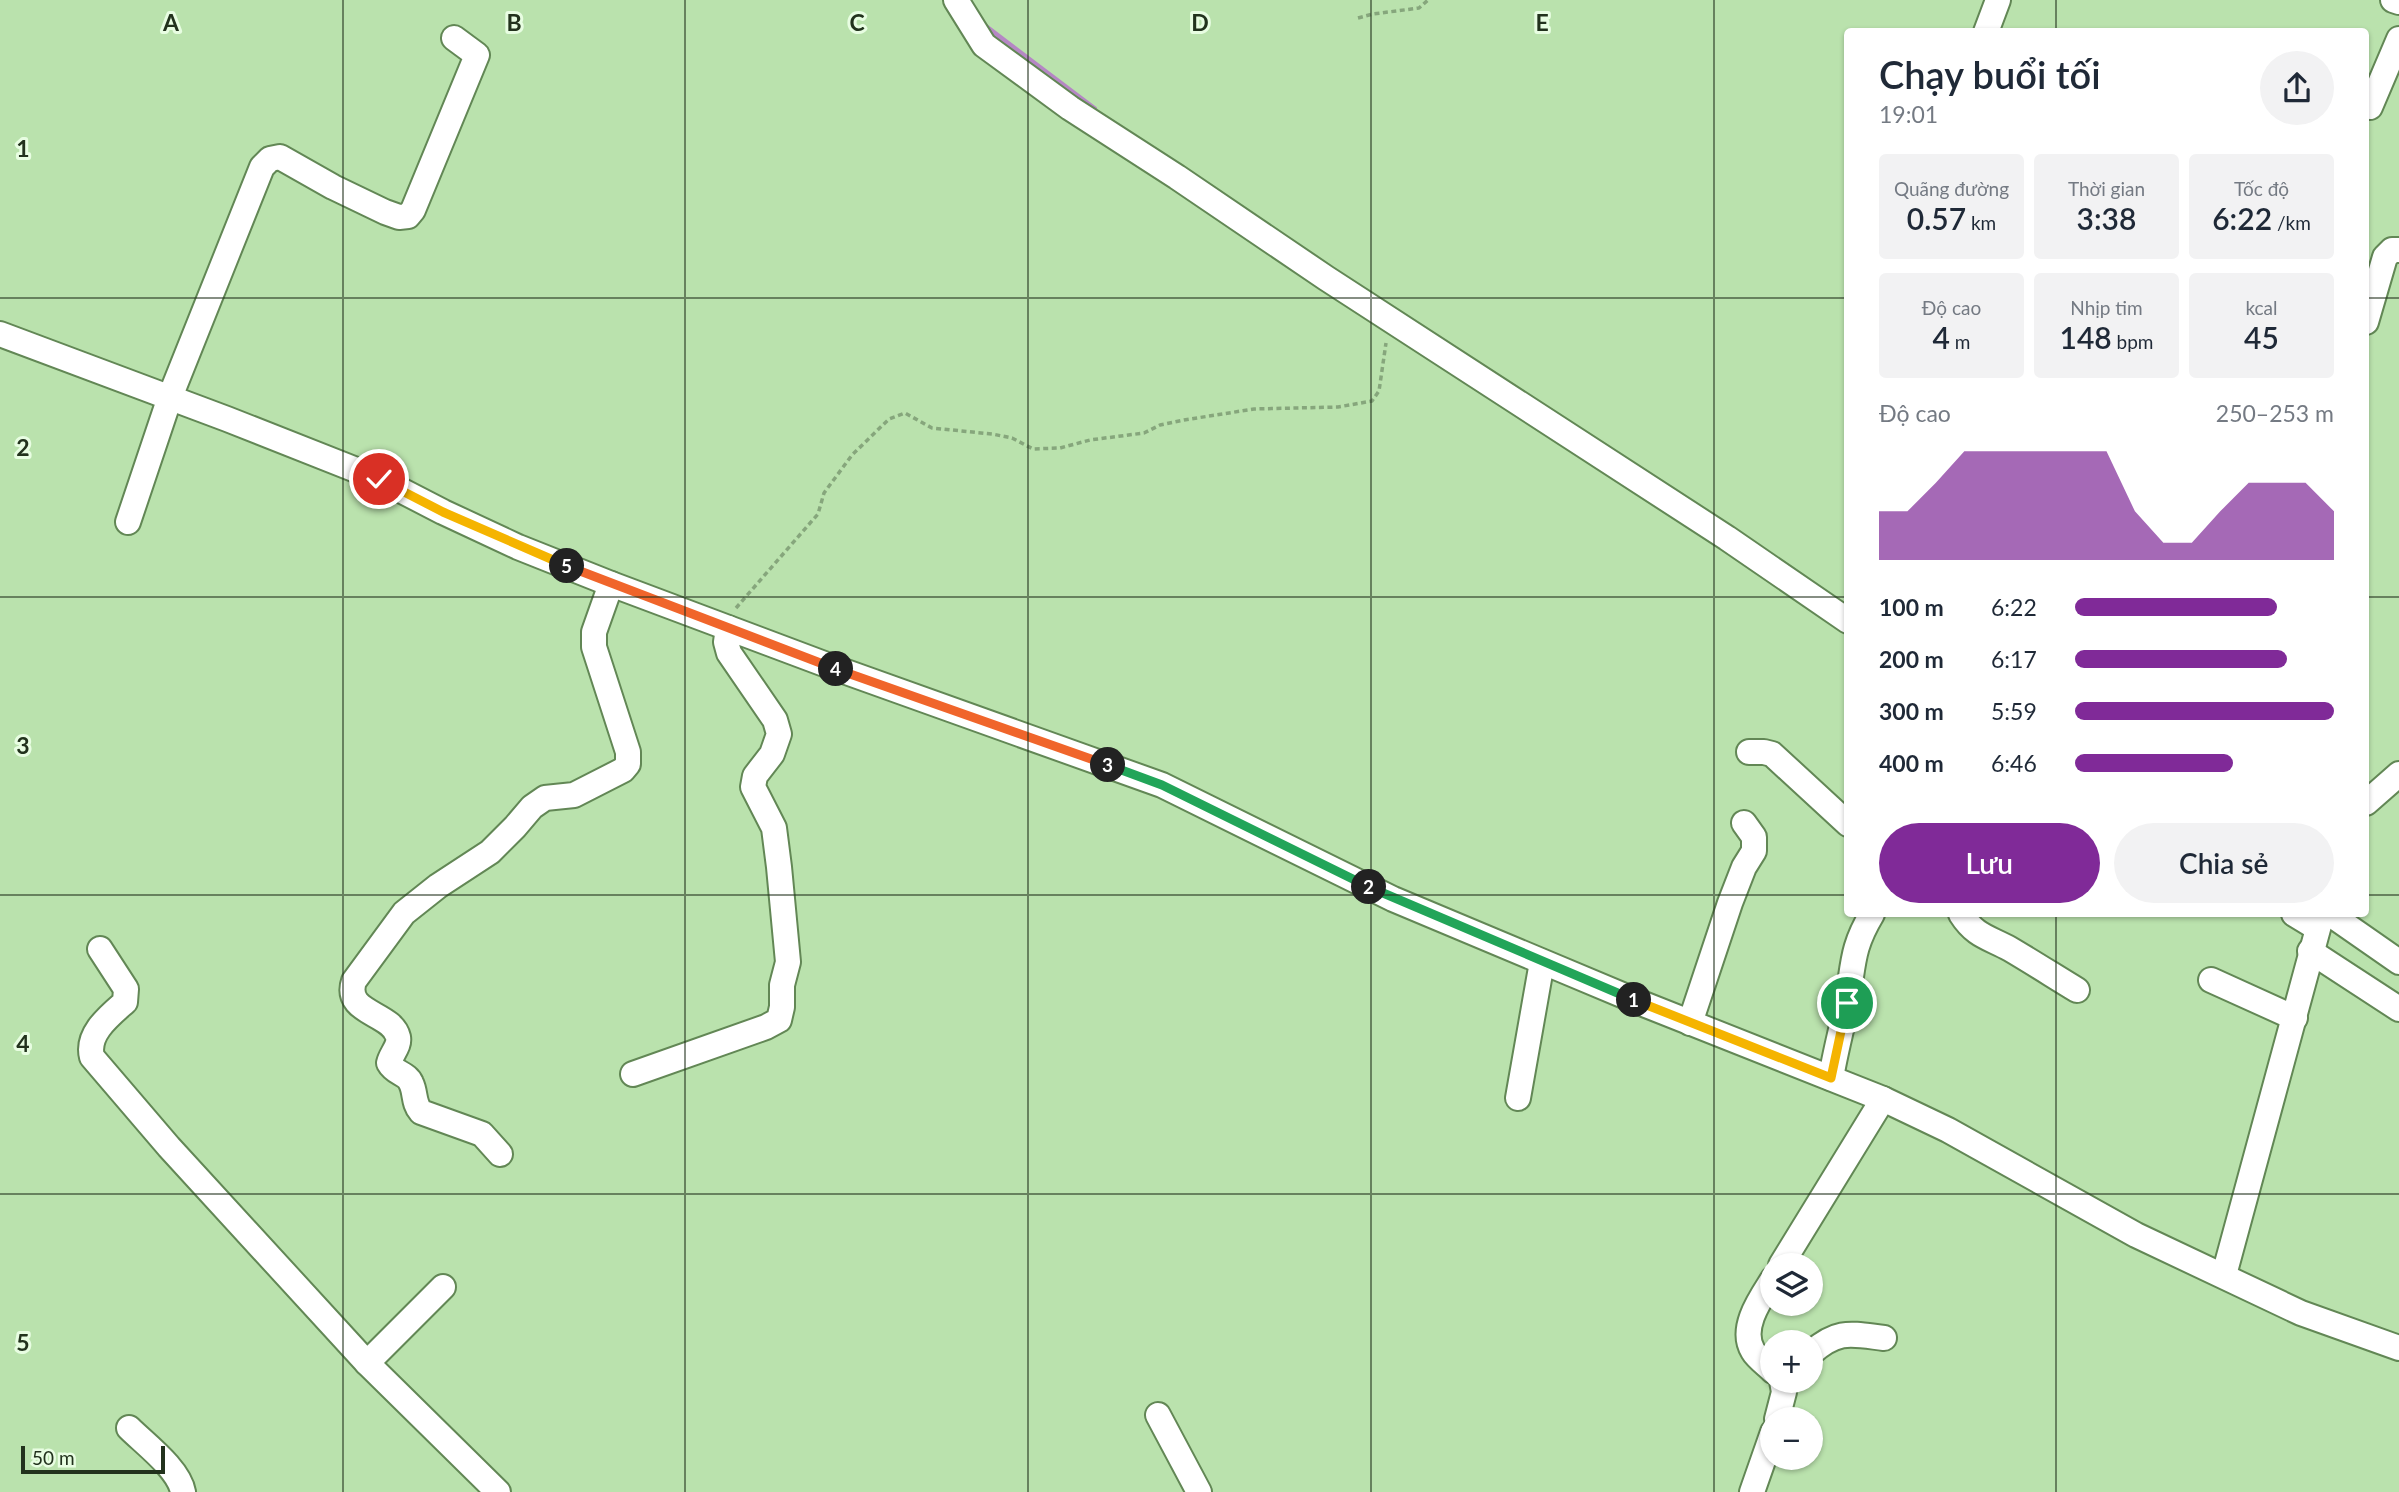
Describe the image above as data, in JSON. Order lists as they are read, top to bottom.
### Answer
{
  "scale_bar": "50 m",
  "page": {
    "heading": ["Chạy buổi tối", "19:01"],
    "stats": [
      ["Quãng đường", "0.57 km"],
      ["Thời gian", "3:38"],
      ["Tốc độ", "6:22 /km"],
      ["Độ cao", "4 m"],
      ["Nhịp tim", "148 bpm"],
      ["kcal", "45"]
    ],
    "chart": ["Độ cao", "250–253 m"],
    "pins": [
      "5",
      "4",
      "3",
      "2",
      "1"
    ],
    "list": [
      {
        "name": "100 m",
        "note": "6:22"
      },
      {
        "name": "200 m",
        "note": "6:17"
      },
      {
        "name": "300 m",
        "note": "5:59"
      },
      {
        "name": "400 m",
        "note": "6:46"
      }
    ],
    "buttons": ["Lưu", "Chia sẻ"],
    "map_buttons": ["+", "−"],
    "scale": "50 m"
  },
  "grid": {
    "columns": [
      "A",
      "B",
      "C",
      "D",
      "E"
    ],
    "rows": [
      "1",
      "2",
      "3",
      "4",
      "5"
    ]
  }
}
